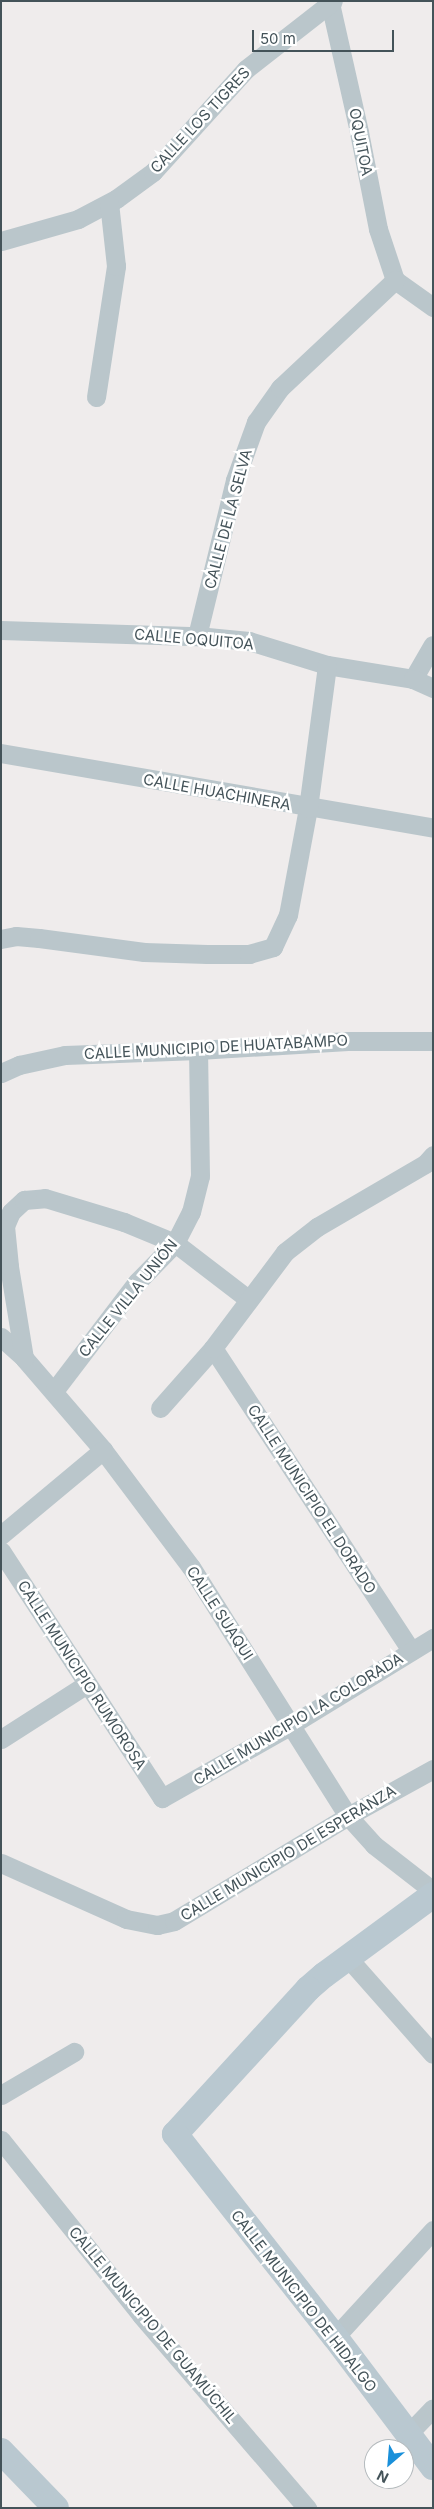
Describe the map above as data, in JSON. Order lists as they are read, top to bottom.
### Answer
{
  "streets": {
    "street": [
      "CALLE LOS TIGRES",
      "OQUITOA",
      "CALLE DE LA SELVA",
      "CALLE OQUITOA",
      "CALLE HUACHINERA",
      "CALLE MUNICIPIO DE HUATABAMPO",
      "CALLE VILLA UNIÓN",
      "CALLE MUNICIPIO EL DORADO",
      "CALLE SUAQUI",
      "CALLE MUNICIPIO RUMOROSA",
      "CALLE MUNICIPIO LA COLORADA",
      "CALLE MUNICIPIO DE ESPERANZA",
      "CALLE MUNICIPIO DE HIDALGO",
      "CALLE MUNICIPIO DE GUAMÚCHIL"
    ]
  },
  "crossings": [
    ["CALLE LOS TIGRES", "OQUITOA"],
    ["OQUITOA", "CALLE DE LA SELVA"],
    ["CALLE DE LA SELVA", "CALLE OQUITOA"],
    ["CALLE MUNICIPIO DE HUATABAMPO", "CALLE VILLA UNIÓN"],
    ["CALLE VILLA UNIÓN", "CALLE SUAQUI"],
    ["CALLE MUNICIPIO EL DORADO", "CALLE MUNICIPIO LA COLORADA"],
    ["CALLE SUAQUI", "CALLE MUNICIPIO LA COLORADA"],
    ["CALLE SUAQUI", "CALLE MUNICIPIO DE ESPERANZA"],
    ["CALLE MUNICIPIO RUMOROSA", "CALLE MUNICIPIO LA COLORADA"]
  ],
  "scale_bar": "50 m",
  "north": "bottom left"
}
